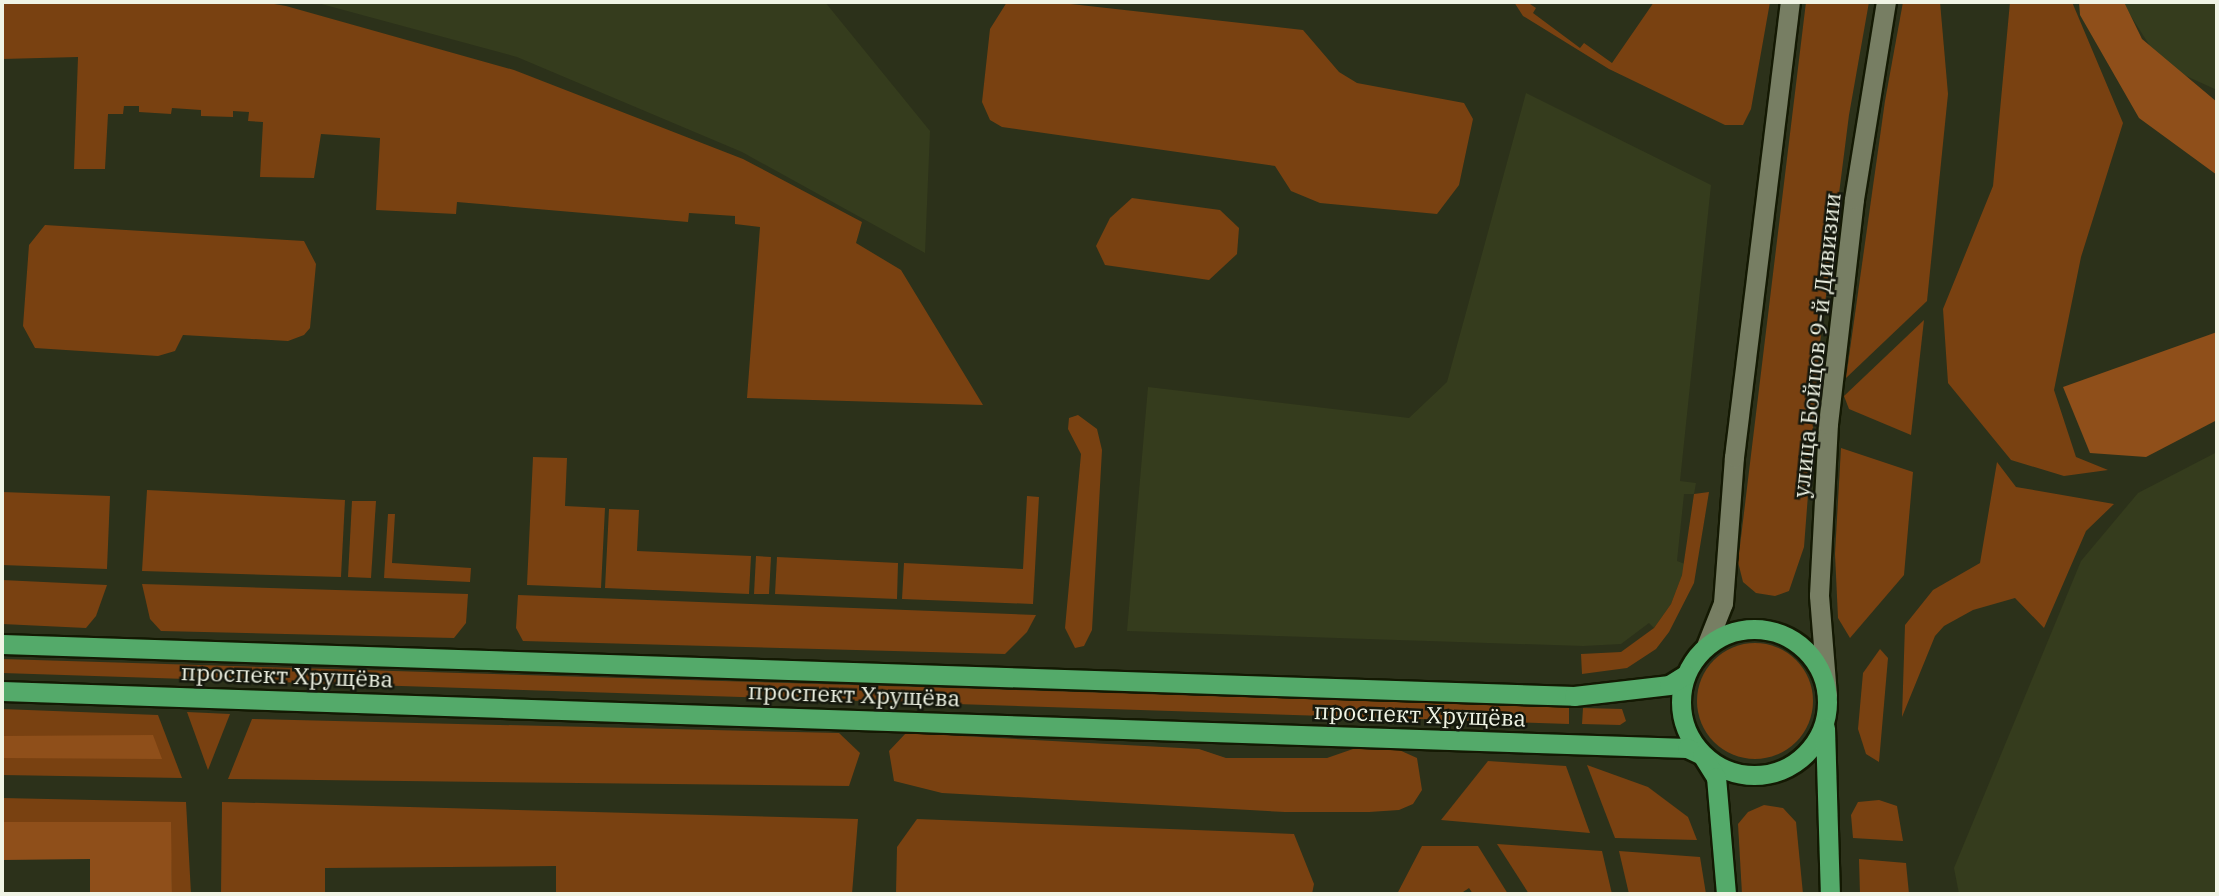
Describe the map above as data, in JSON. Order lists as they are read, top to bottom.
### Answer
{
  "streets": {
    "main road": ["улица Бойцов 9-й Дивизии", "проспект Хрущёва"]
  },
  "crossings": [
    ["улица Бойцов 9-й Дивизии", "проспект Хрущёва"]
  ]
}
